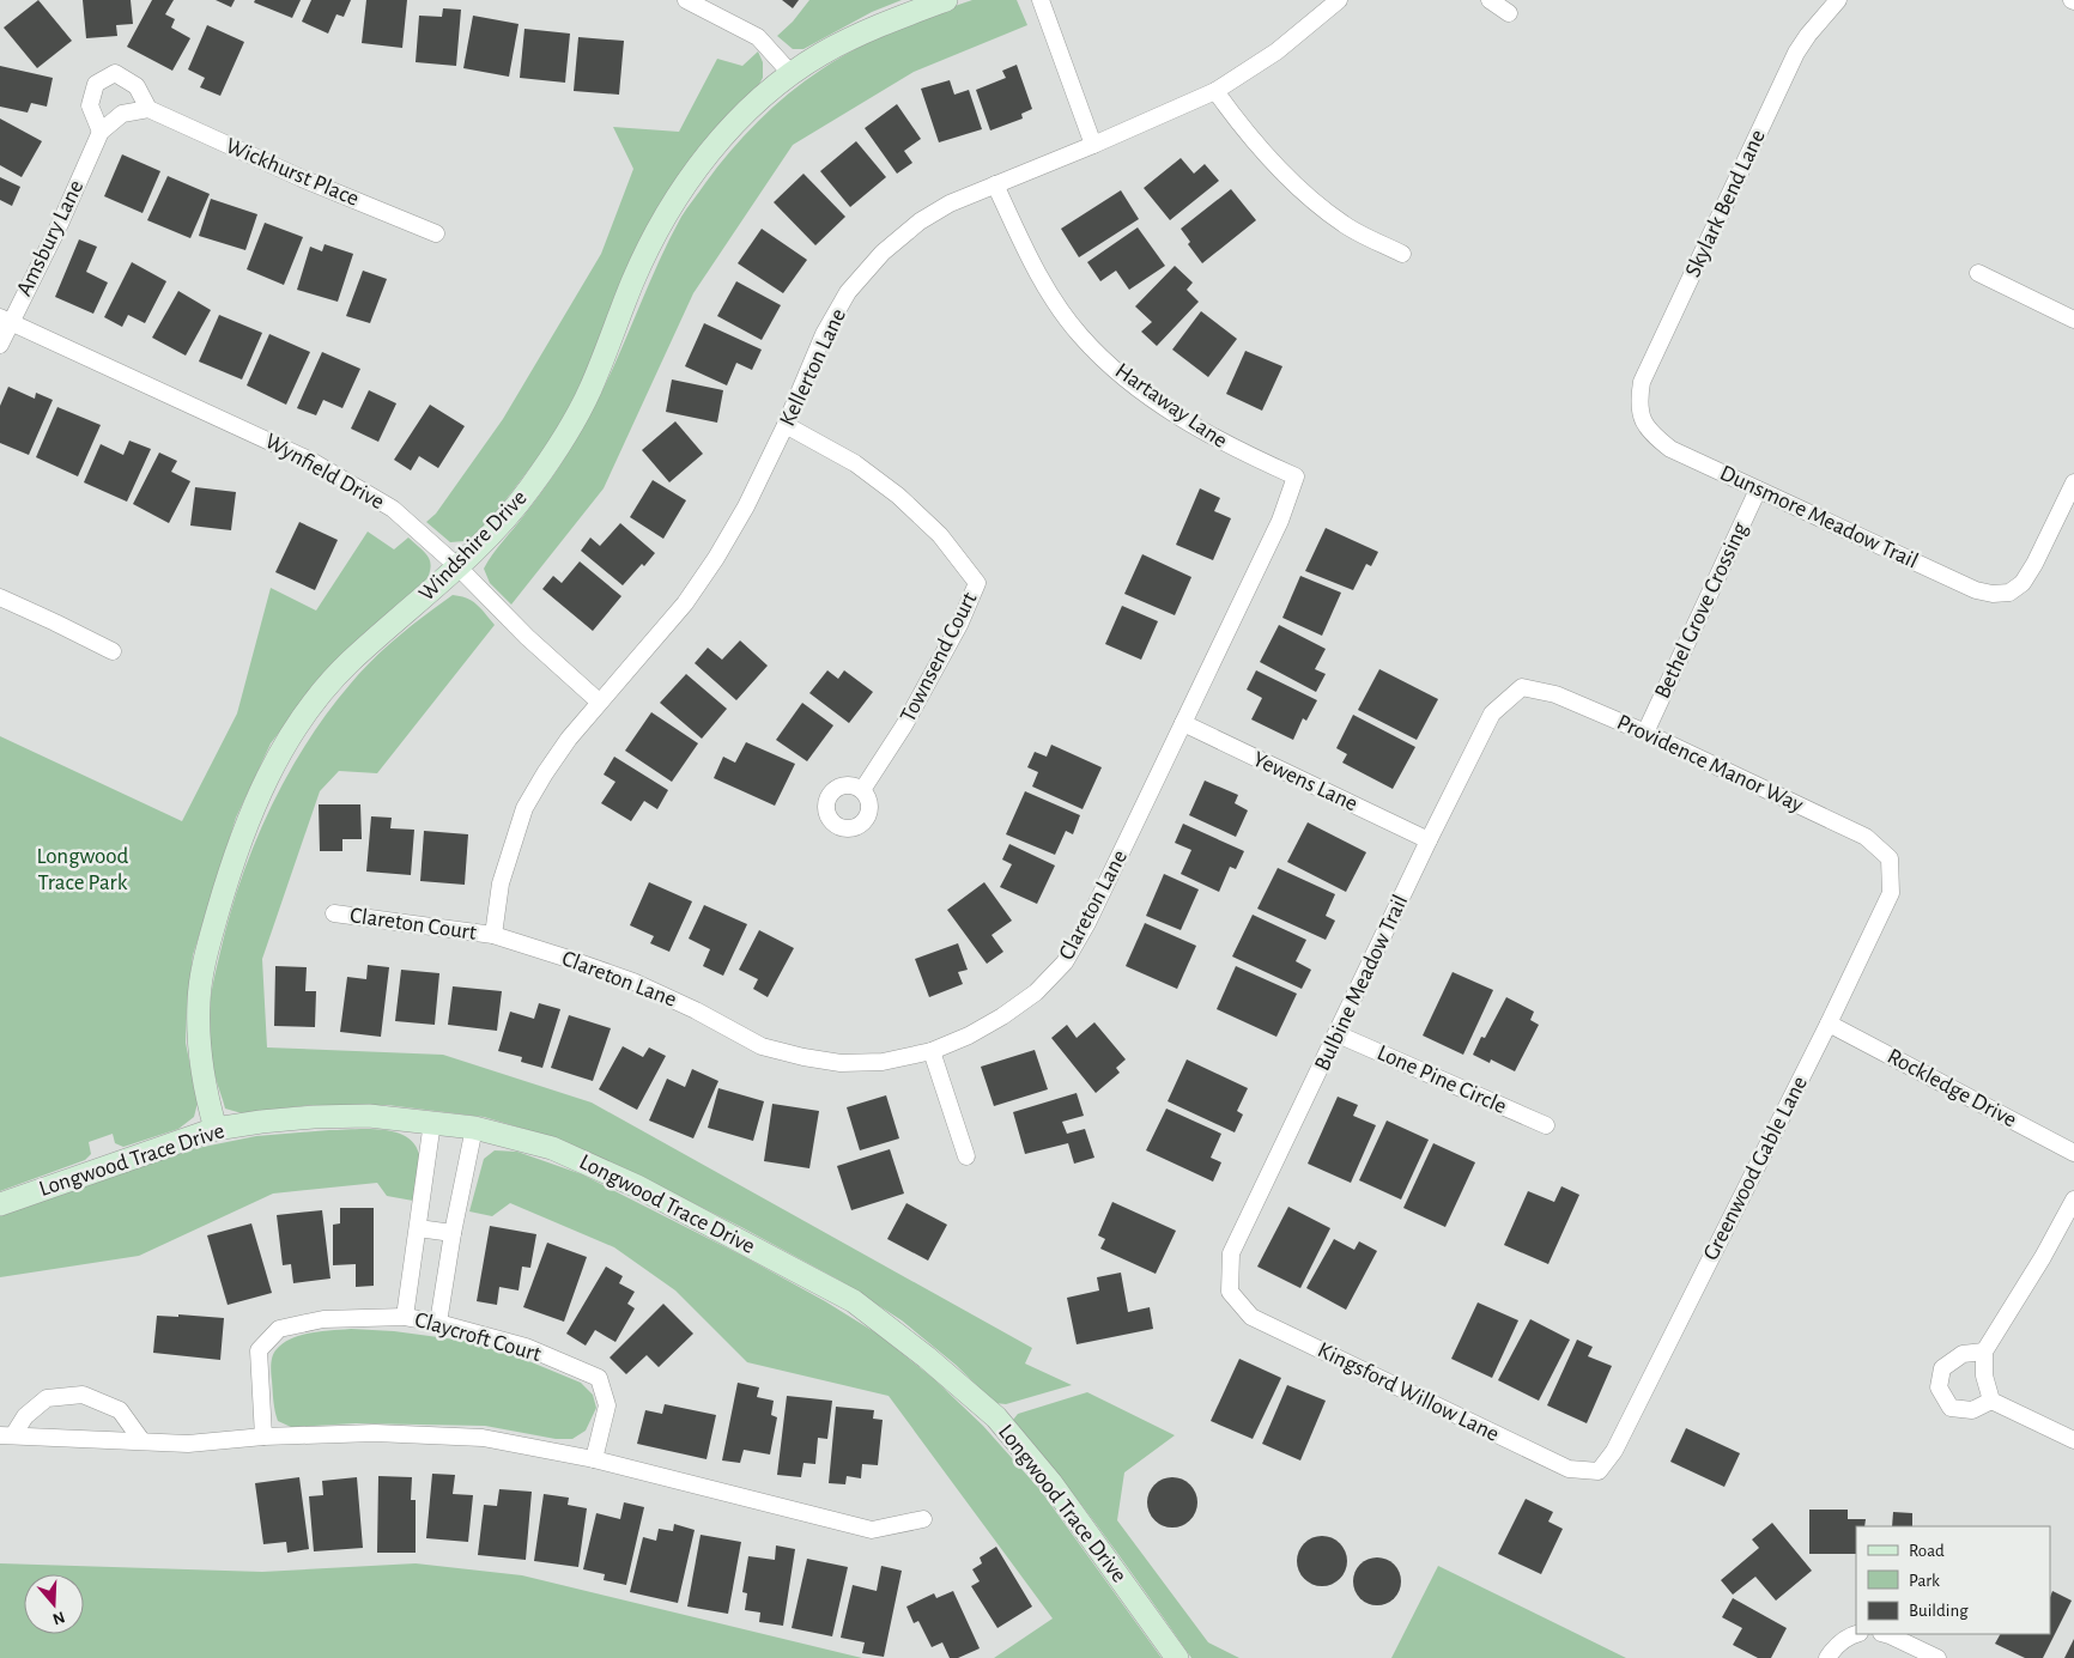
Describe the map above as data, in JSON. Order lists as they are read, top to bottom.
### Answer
{
  "streets": {
    "street": [
      "Wickhurst Place",
      "Skylark Bend Lane",
      "Amsbury Lane",
      "Kellerton Lane",
      "Hartaway Lane",
      "Wynfield Drive",
      "Dunsmore Meadow Trail",
      "Windshire Drive",
      "Bethel Grove Crossing",
      "Townsend Court",
      "Providence Manor Way",
      "Yewens Lane",
      "Clareton Lane",
      "Clareton Court",
      "Bulbine Meadow Trail",
      "Lone Pine Circle",
      "Rockledge Drive",
      "Longwood Trace Drive",
      "Greenwood Gable Lane",
      "Claycroft Court",
      "Kingsford Willow Lane"
    ]
  },
  "crossings": [
    ["Wickhurst Place", "Amsbury Lane"],
    ["Skylark Bend Lane", "Dunsmore Meadow Trail"],
    ["Amsbury Lane", "Wynfield Drive"],
    ["Kellerton Lane", "Hartaway Lane"],
    ["Kellerton Lane", "Wynfield Drive"],
    ["Kellerton Lane", "Townsend Court"],
    ["Kellerton Lane", "Clareton Lane"],
    ["Kellerton Lane", "Clareton Court"],
    ["Hartaway Lane", "Clareton Lane"],
    ["Wynfield Drive", "Windshire Drive"],
    ["Dunsmore Meadow Trail", "Bethel Grove Crossing"],
    ["Windshire Drive", "Longwood Trace Drive"],
    ["Bethel Grove Crossing", "Providence Manor Way"],
    ["Providence Manor Way", "Bulbine Meadow Trail"],
    ["Providence Manor Way", "Greenwood Gable Lane"],
    ["Yewens Lane", "Clareton Lane"],
    ["Yewens Lane", "Bulbine Meadow Trail"],
    ["Clareton Lane", "Clareton Court"],
    ["Bulbine Meadow Trail", "Lone Pine Circle"],
    ["Bulbine Meadow Trail", "Kingsford Willow Lane"],
    ["Rockledge Drive", "Greenwood Gable Lane"],
    ["Greenwood Gable Lane", "Kingsford Willow Lane"]
  ],
  "parks": ["Longwood Trace Park"],
  "legend": ["Road", "Park", "Building"],
  "north": "bottom"
}
